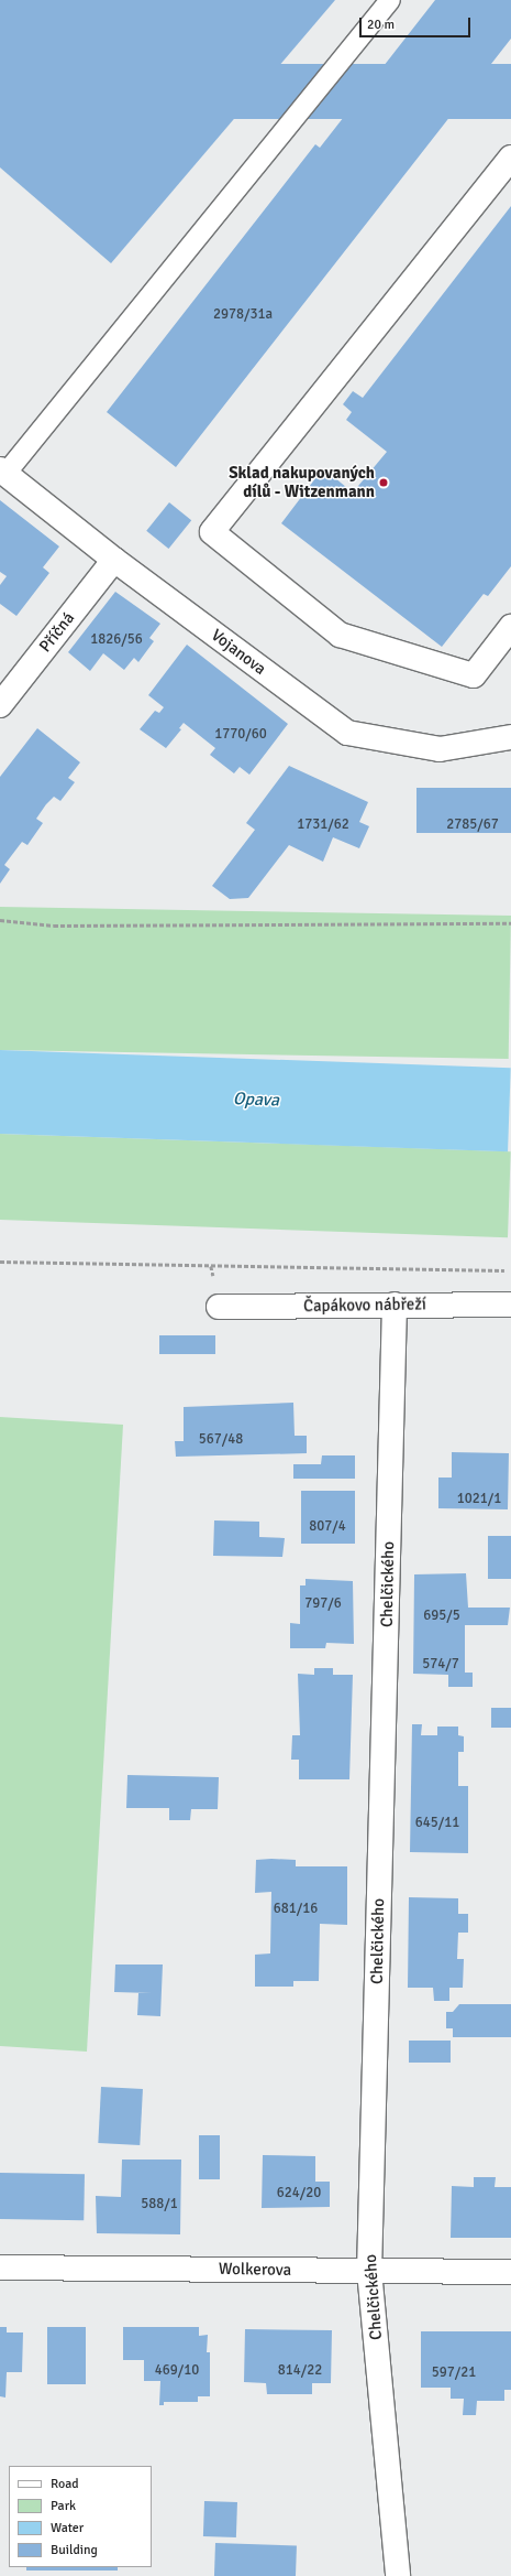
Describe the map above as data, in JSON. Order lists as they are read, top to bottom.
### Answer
{
  "streets": {
    "street": [
      "Příčná",
      "Vojanova",
      "Čapákovo nábřeží",
      "Chelčického",
      "Wolkerova"
    ]
  },
  "crossings": [
    ["Příčná", "Vojanova"],
    ["Čapákovo nábřeží", "Chelčického"],
    ["Chelčického", "Wolkerova"]
  ],
  "water": ["Opava"],
  "places": ["Sklad nakupovaných dílů - Witzenmann"],
  "house_numbers": [
    "2978/31a",
    "1826/56",
    "1770/60",
    "1731/62",
    "2785/67",
    "567/48",
    "1021/1",
    "807/4",
    "797/6",
    "695/5",
    "574/7",
    "645/11",
    "681/16",
    "624/20",
    "588/1",
    "469/10",
    "814/22",
    "597/21"
  ],
  "legend": [
    "Road",
    "Park",
    "Water",
    "Building"
  ],
  "scale_bar": "20 m"
}
